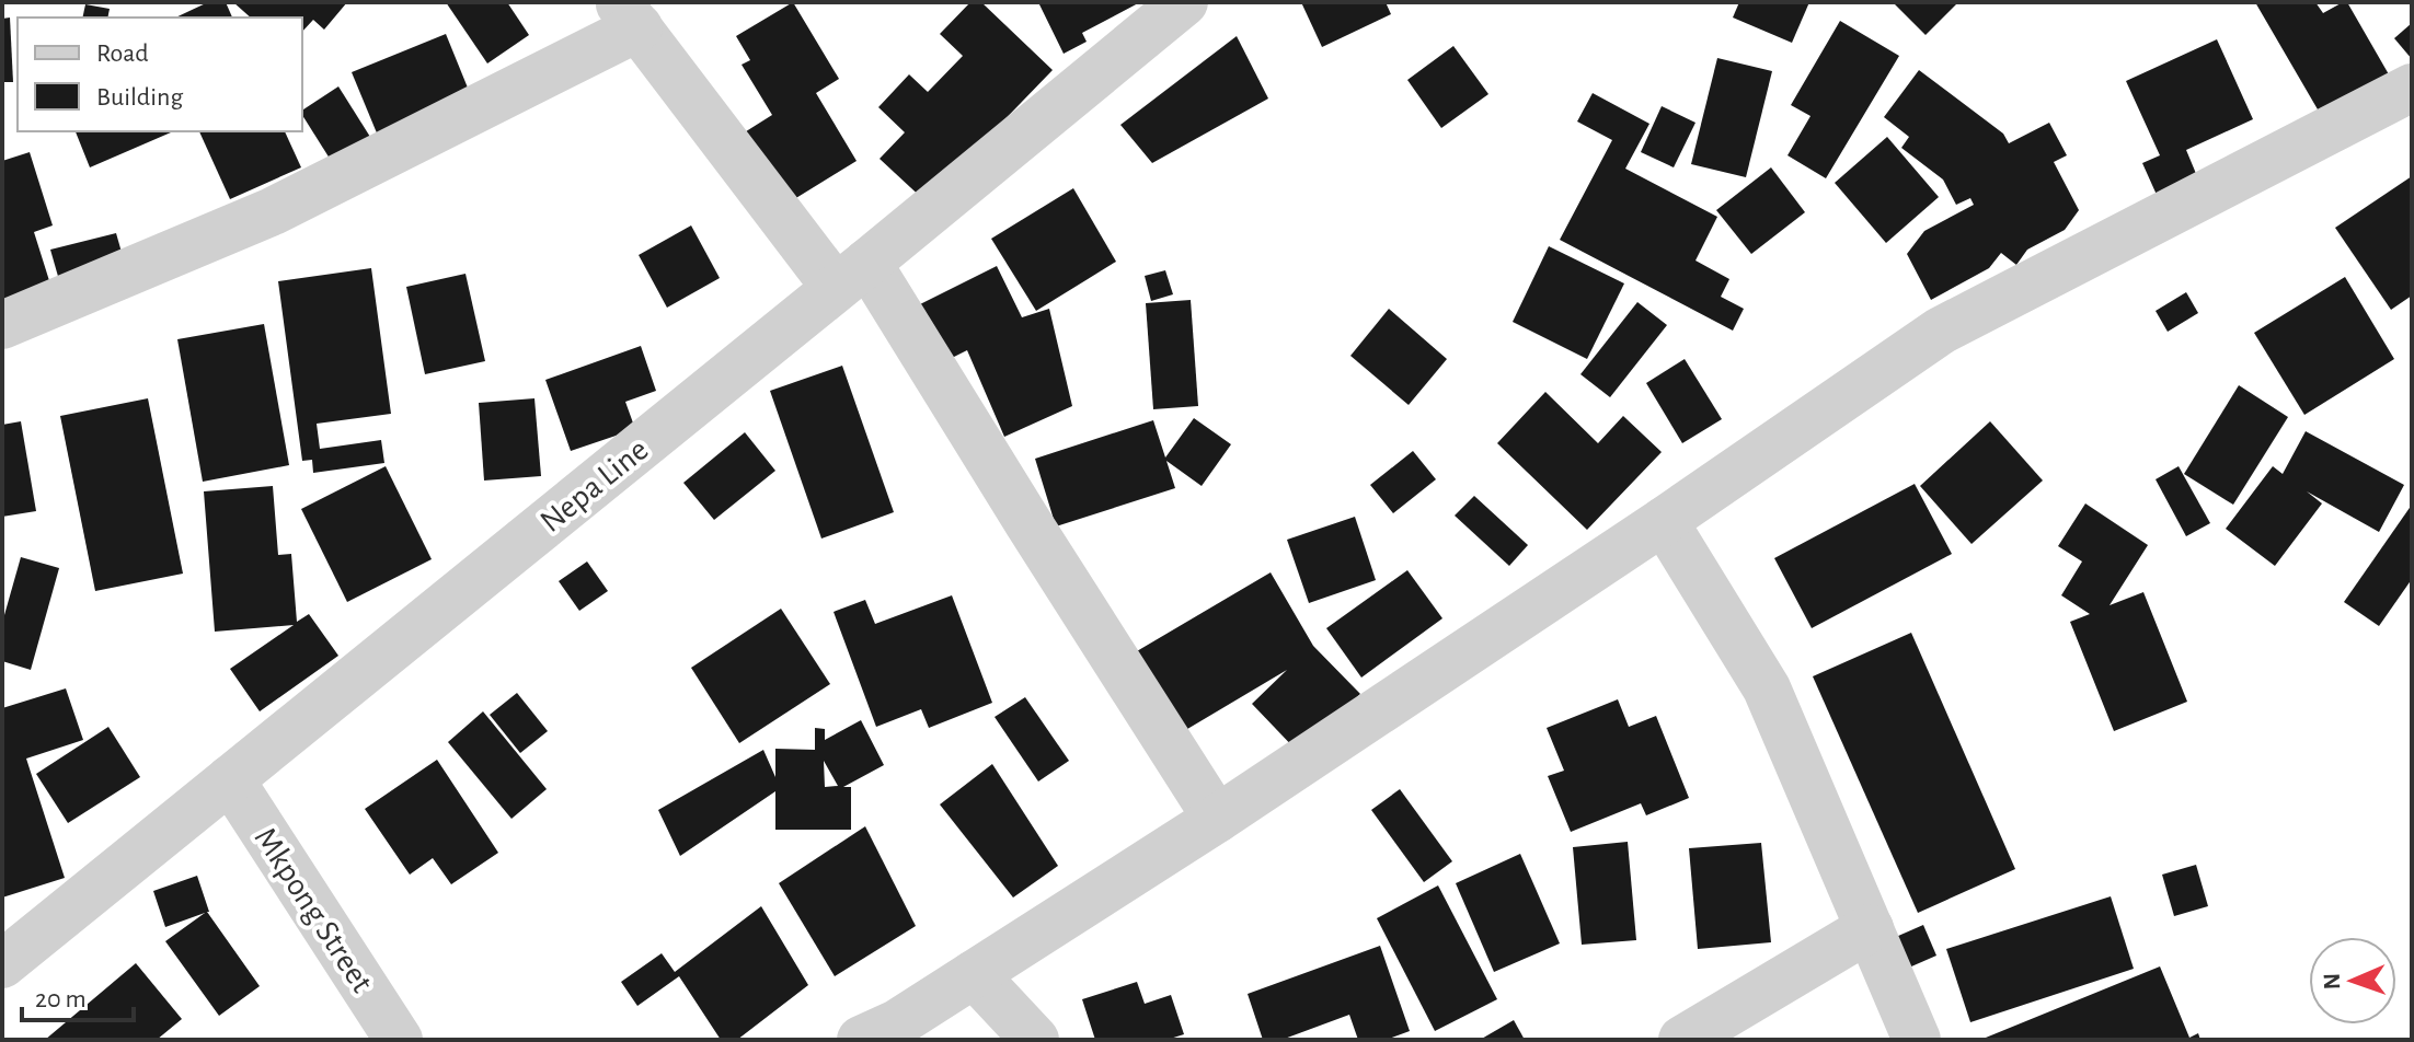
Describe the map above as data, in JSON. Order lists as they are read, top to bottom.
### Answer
{
  "streets": {
    "street": ["Nepa Line", "Mkpong Street"]
  },
  "crossings": [
    ["Nepa Line", "Mkpong Street"]
  ],
  "legend": ["Road", "Building"],
  "scale_bar": "20 m",
  "north": "left"
}
